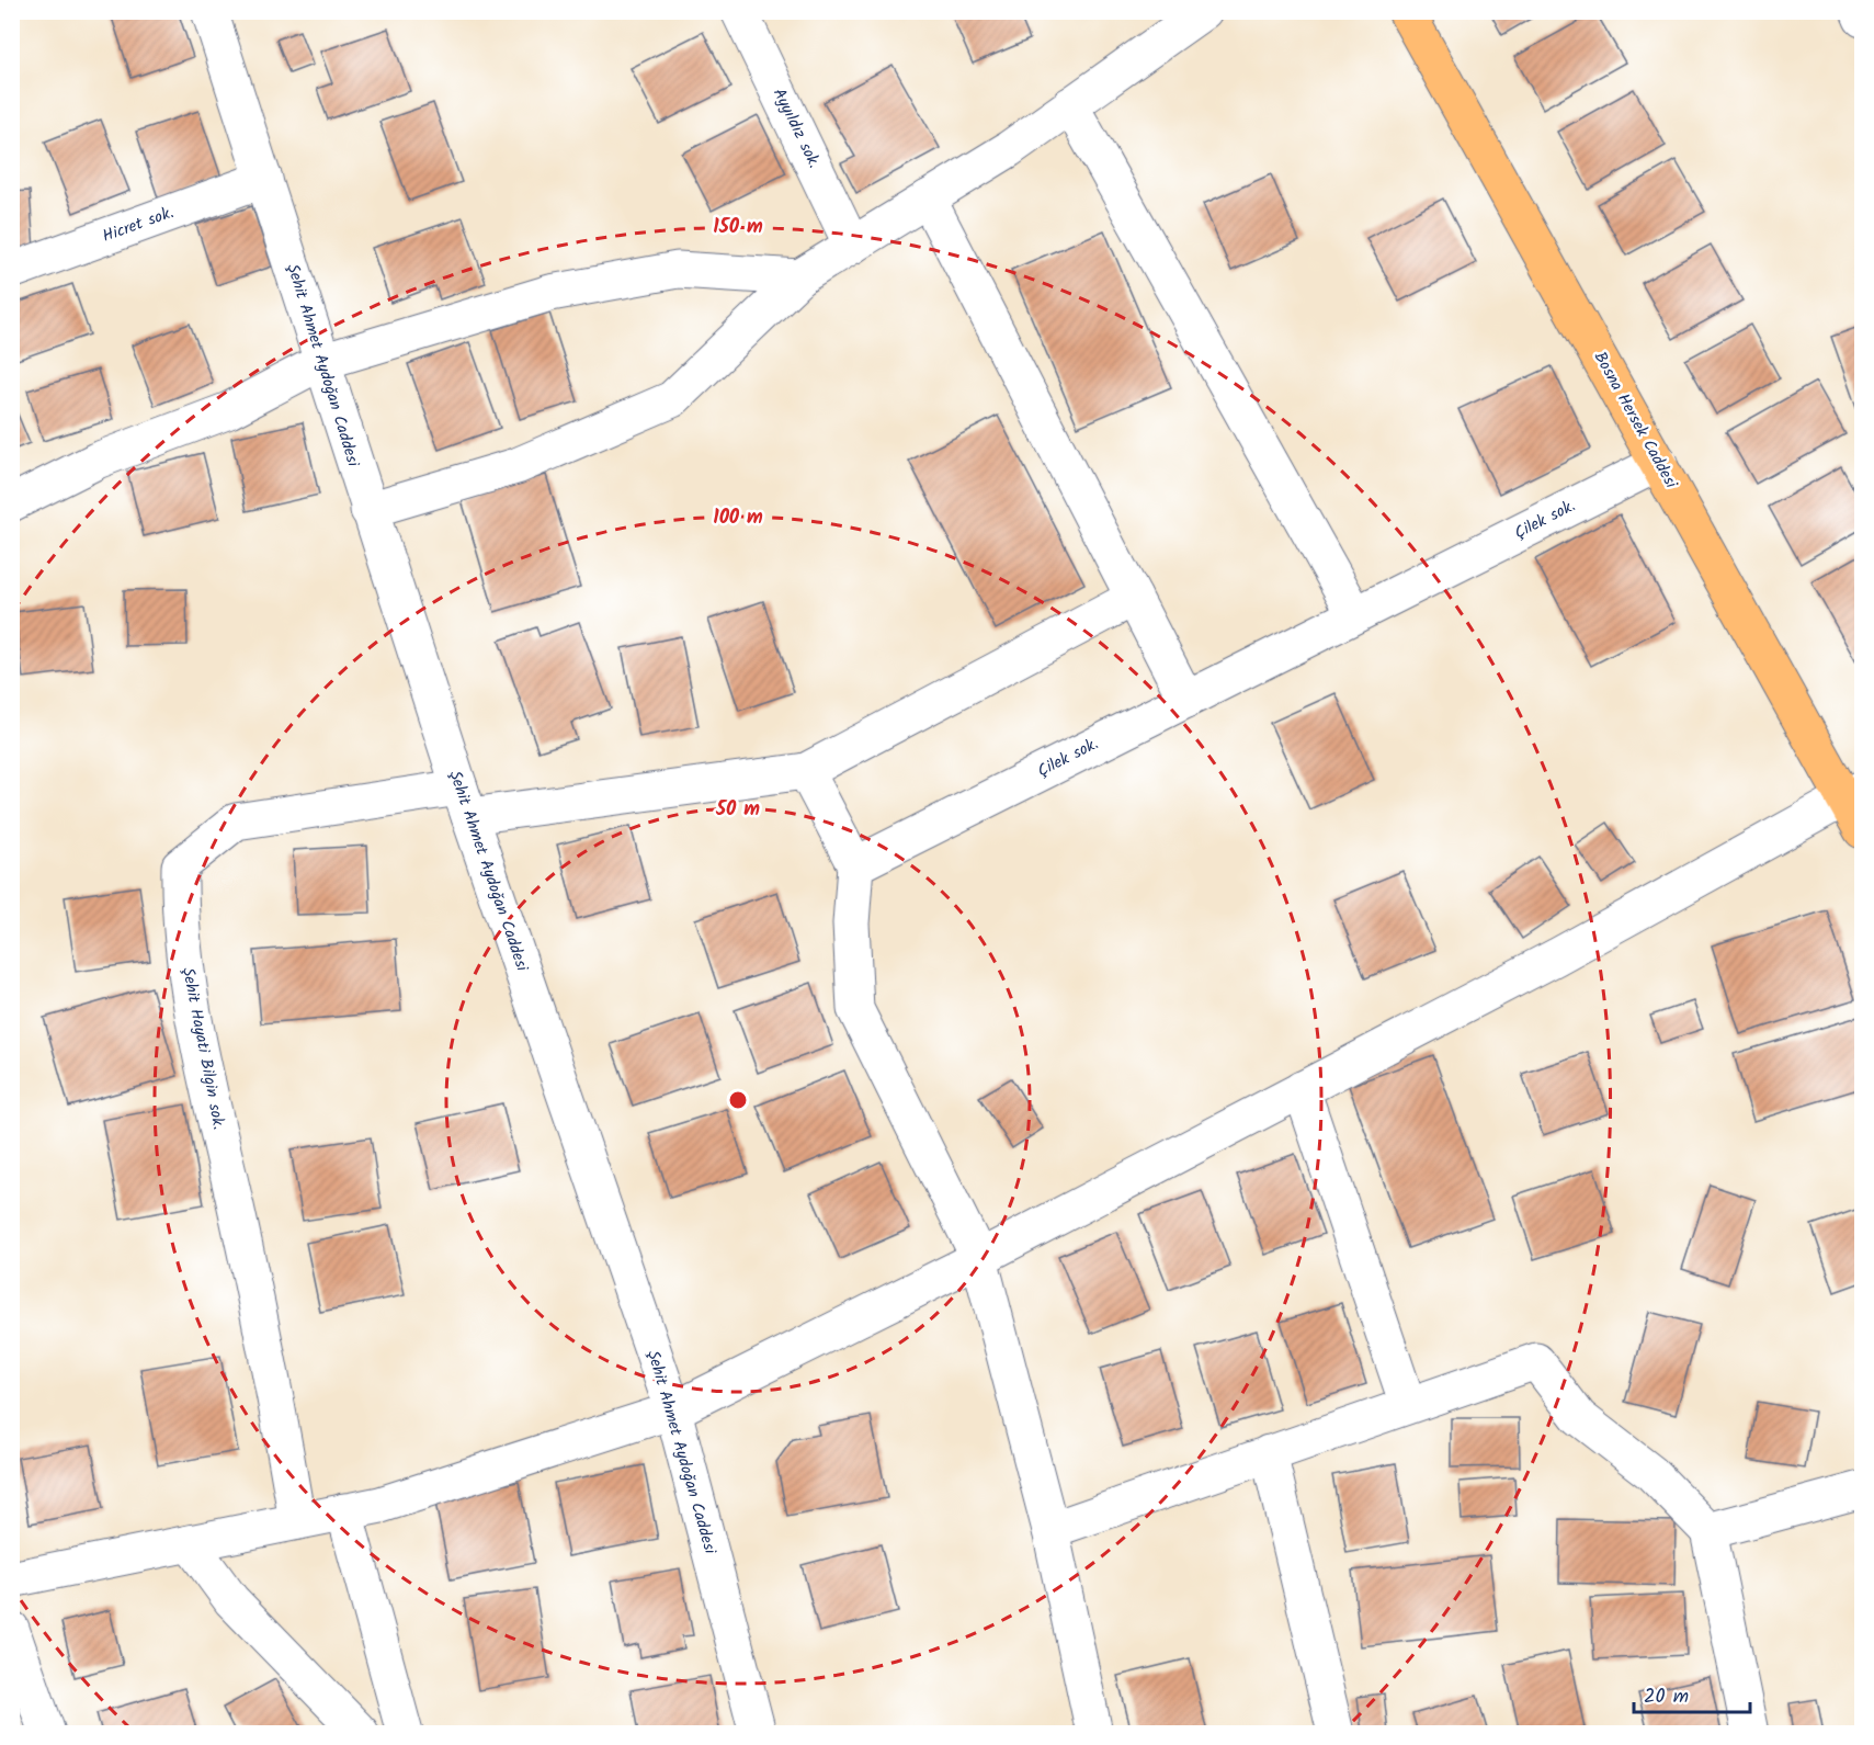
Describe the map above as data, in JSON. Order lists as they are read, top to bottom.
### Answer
{
  "streets": {
    "main road": ["Bosna Hersek Caddesi"],
    "street": [
      "Ayyıldız sok.",
      "Hicret sok.",
      "Şehit Ahmet Aydoğan Caddesi",
      "Çilek sok.",
      "Şehit Hayati Bilgin sok."
    ]
  },
  "crossings": [
    ["Hicret sok.", "Şehit Ahmet Aydoğan Caddesi"],
    ["Şehit Ahmet Aydoğan Caddesi", "Şehit Hayati Bilgin sok."],
    ["Bosna Hersek Caddesi", "Çilek sok."]
  ],
  "scale_bar": "20 m",
  "rings": ["150 m", "100 m", "50 m"]
}
